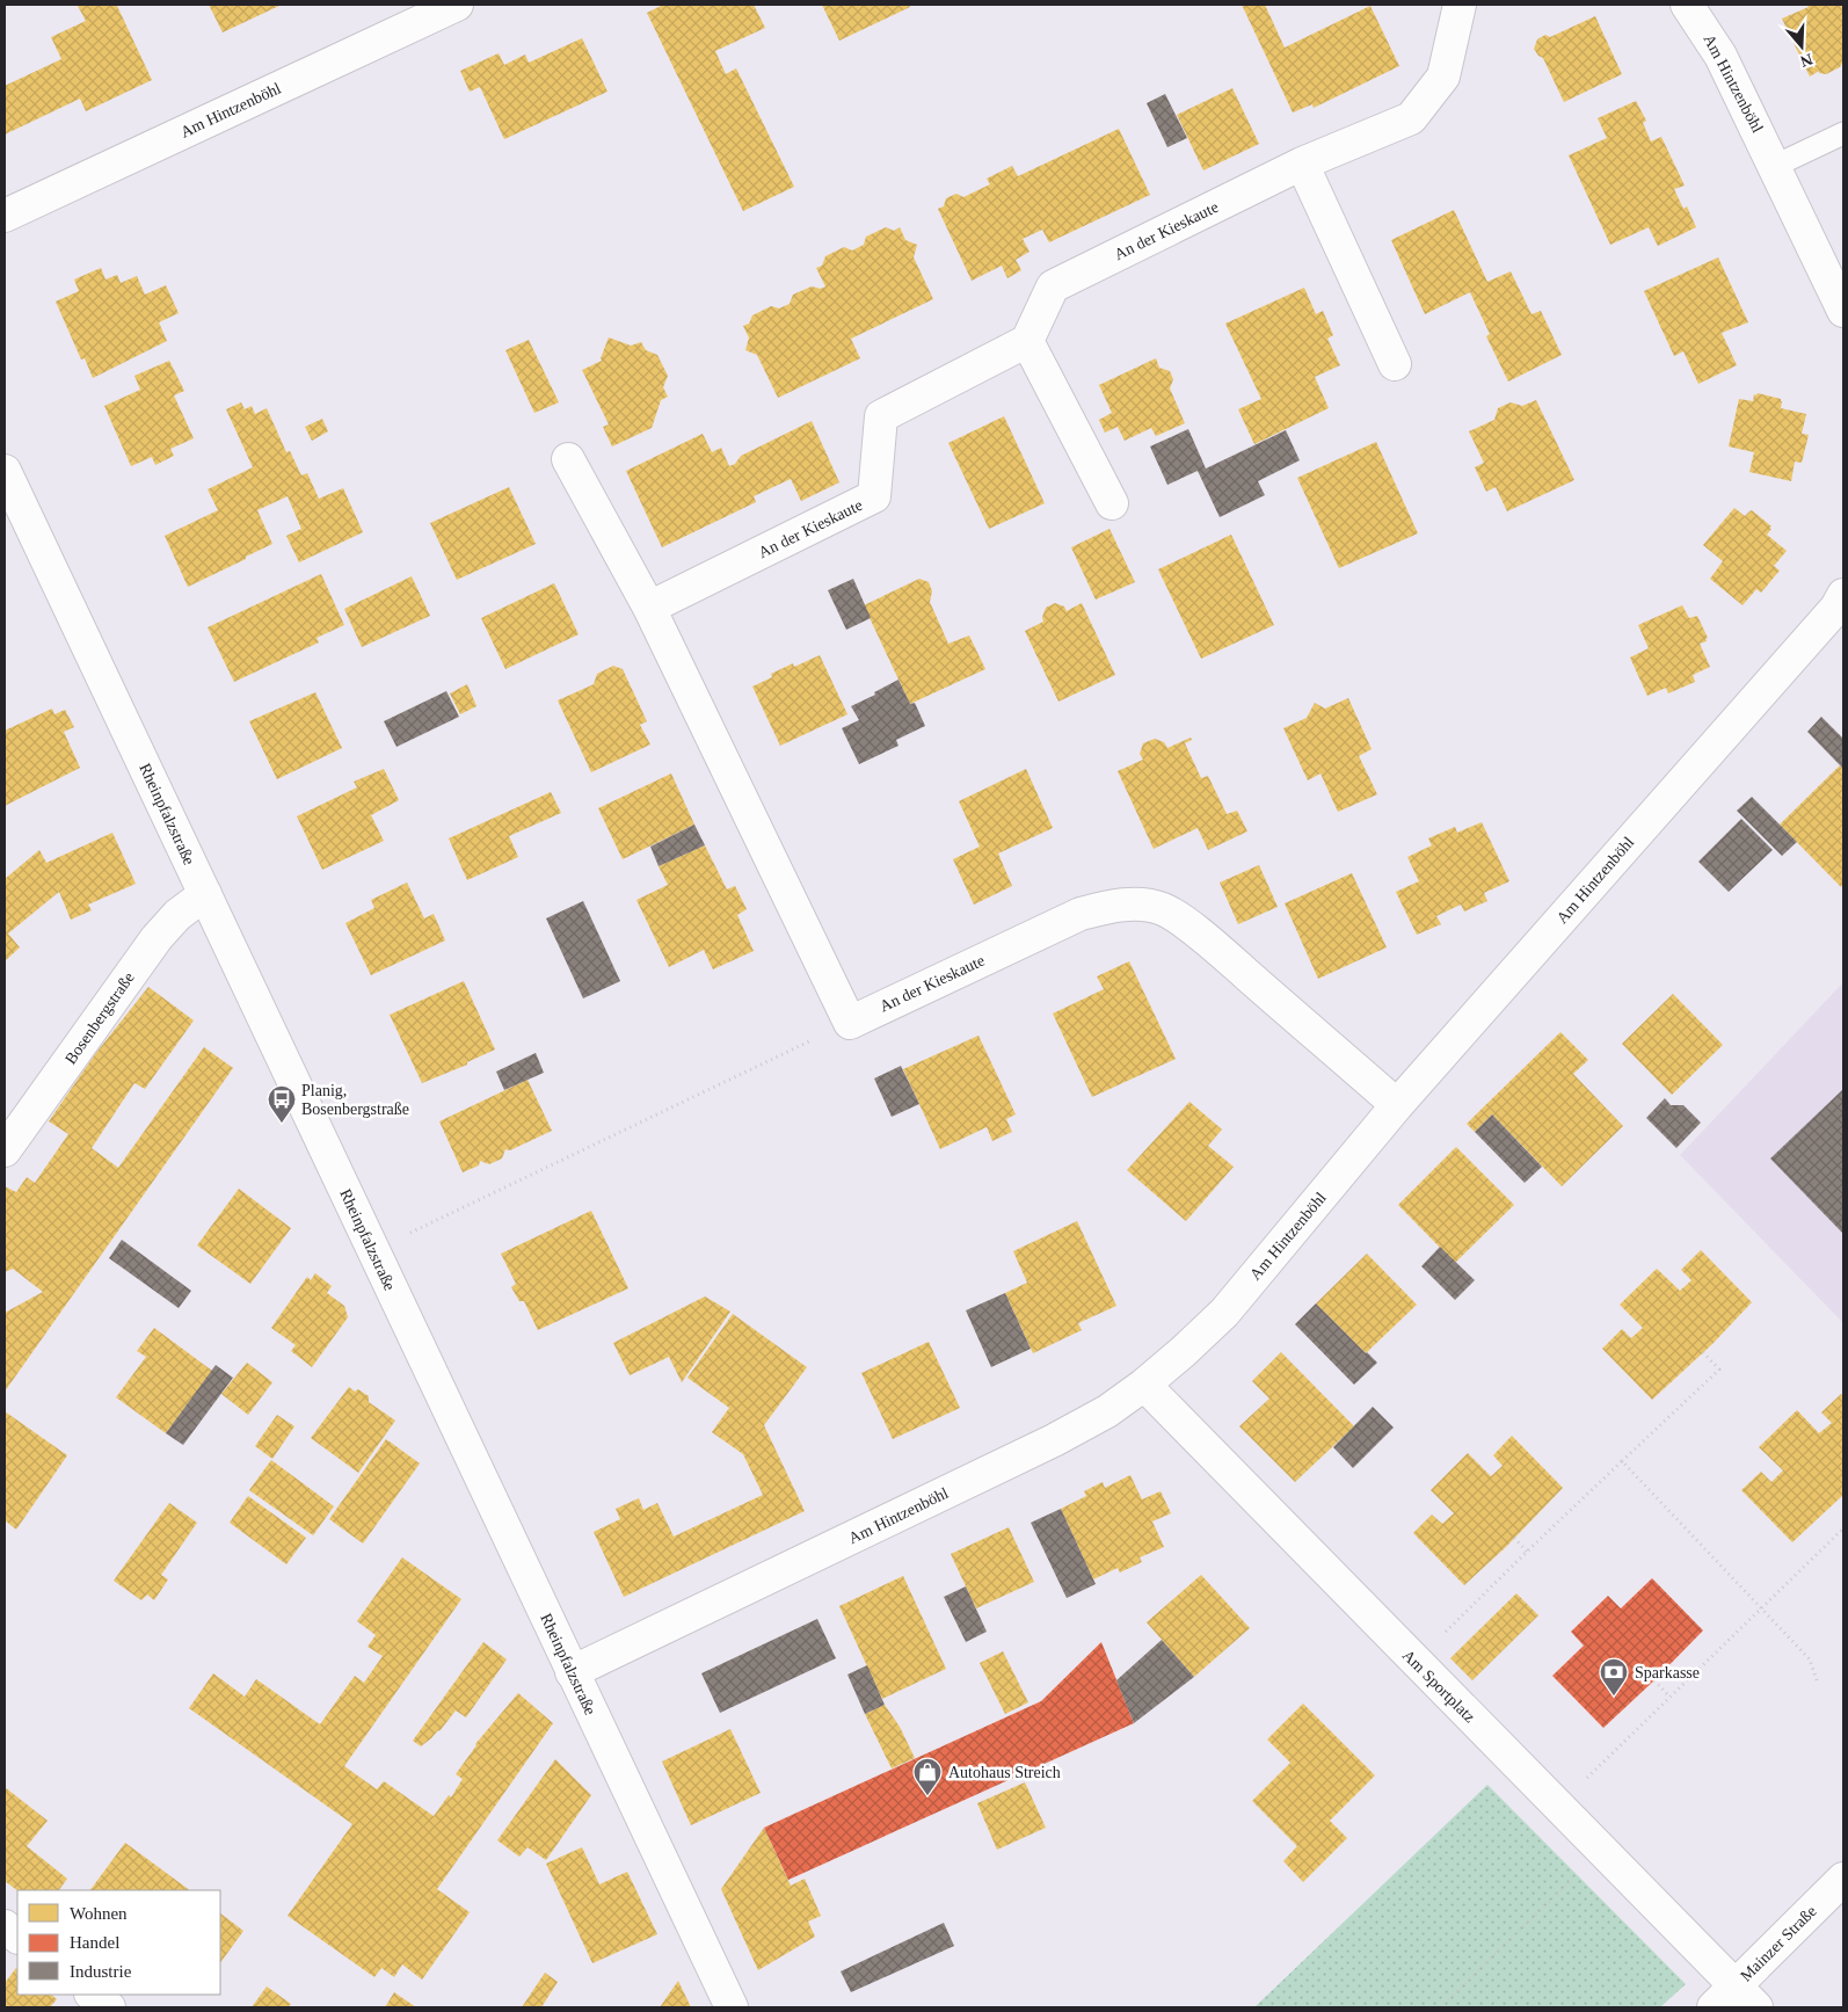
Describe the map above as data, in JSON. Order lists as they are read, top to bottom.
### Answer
{
  "streets": {
    "street": [
      "Am Hintzenböhl",
      "An der Kieskaute",
      "Rheinpfalzstraße",
      "Bosenbergstraße",
      "Am Sportplatz",
      "Mainzer Straße"
    ]
  },
  "crossings": [
    ["Am Hintzenböhl", "An der Kieskaute"],
    ["Am Hintzenböhl", "Rheinpfalzstraße"],
    ["Am Hintzenböhl", "Am Sportplatz"],
    ["Rheinpfalzstraße", "Bosenbergstraße"],
    ["Am Sportplatz", "Mainzer Straße"]
  ],
  "places": {
    "bus stop": ["Planig, Bosenbergstraße"],
    "bank": ["Sparkasse"],
    "shop": ["Autohaus Streich"]
  },
  "legend": ["Wohnen", "Handel", "Industrie"],
  "north": "bottom"
}
